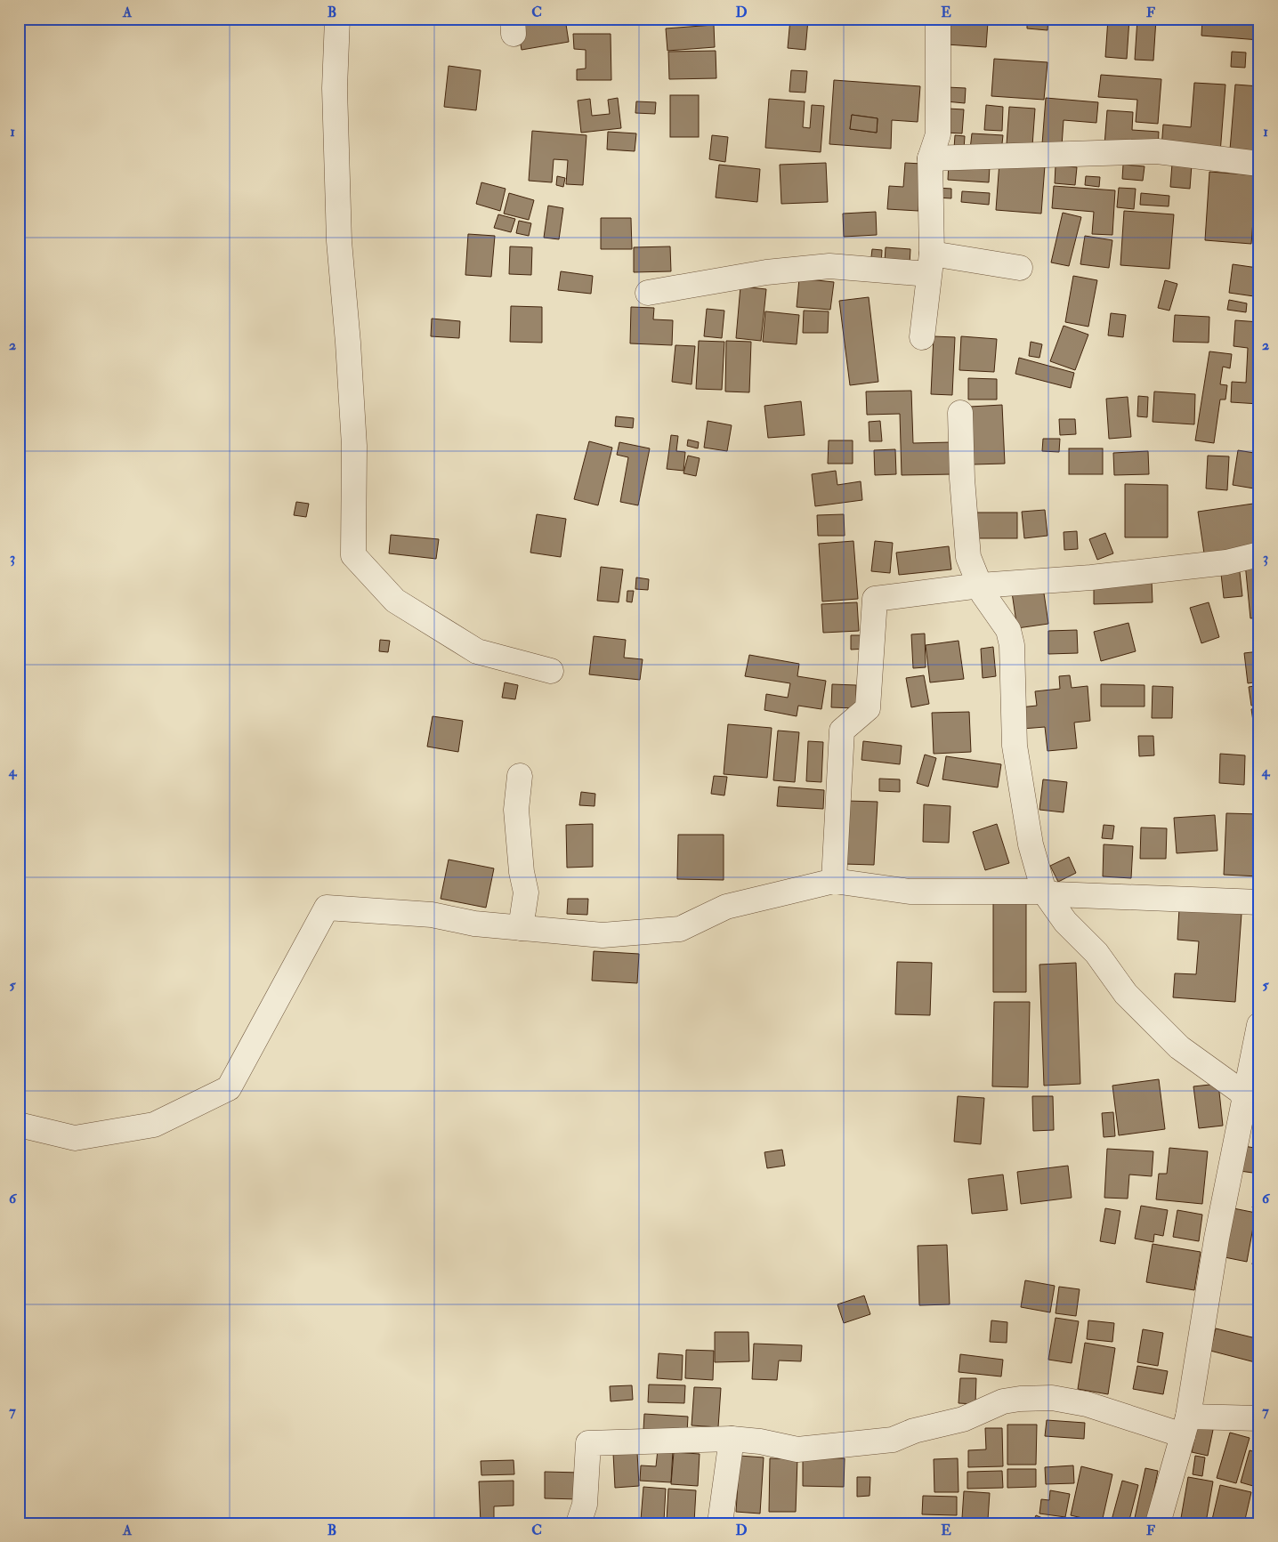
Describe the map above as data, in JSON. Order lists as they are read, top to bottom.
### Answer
{
  "grid": {
    "columns": [
      "A",
      "B",
      "C",
      "D",
      "E",
      "F"
    ],
    "rows": [
      "1",
      "2",
      "3",
      "4",
      "5",
      "6",
      "7"
    ]
  }
}
